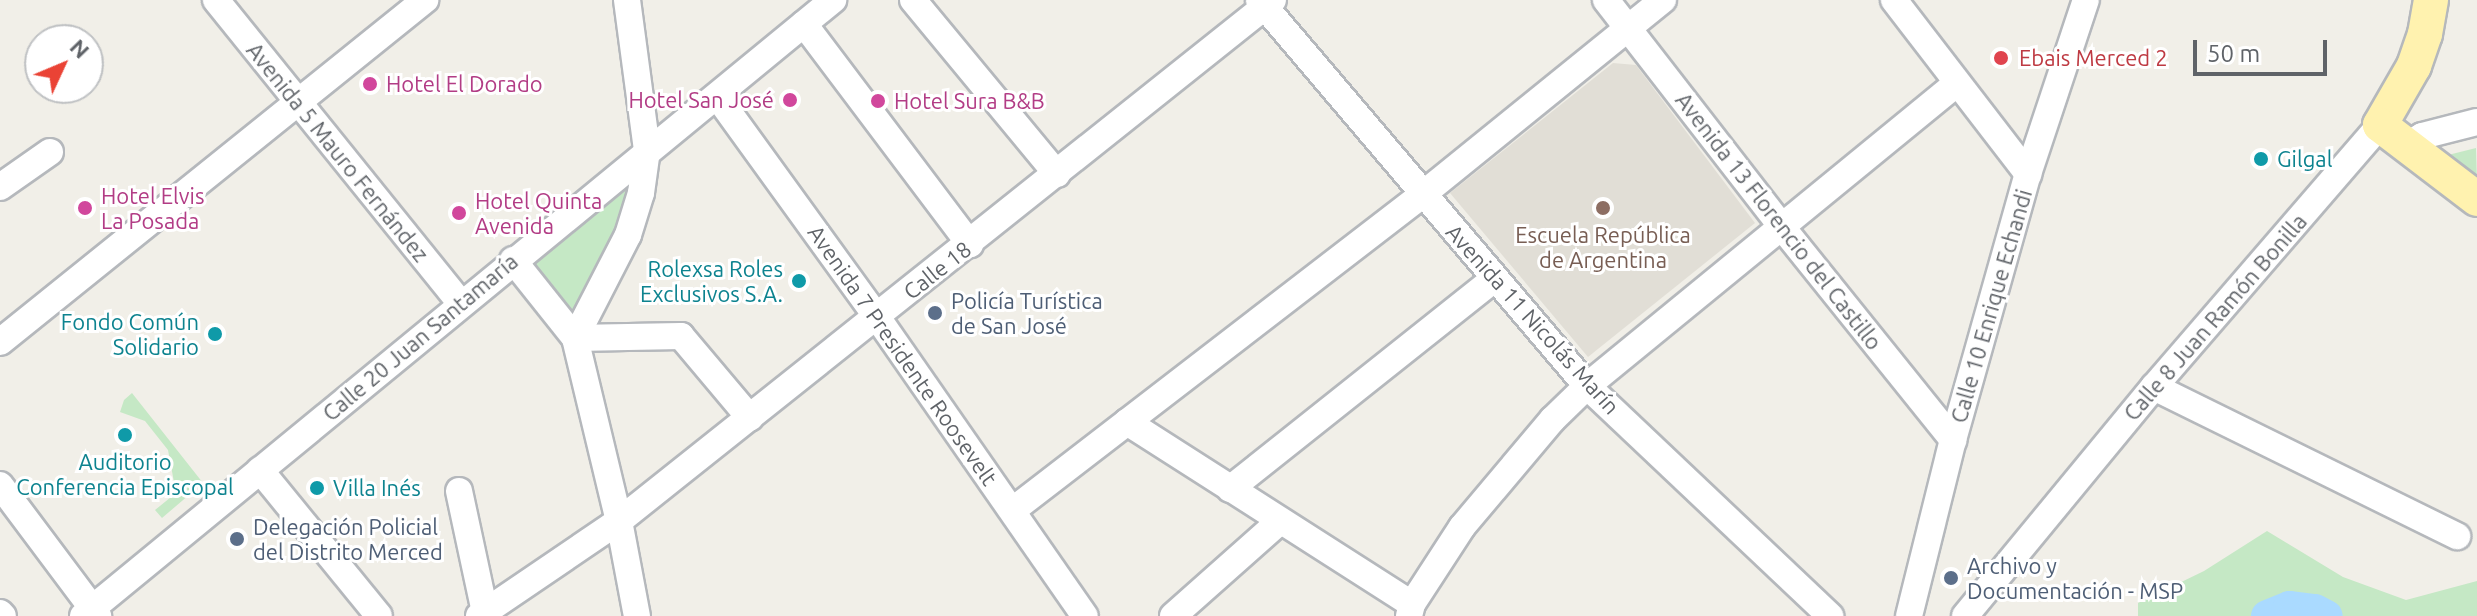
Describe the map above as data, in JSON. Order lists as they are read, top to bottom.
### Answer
{
  "streets": {
    "main road": ["Calle 8 Juan Ramón Bonilla"],
    "street": [
      "Avenida 5 Mauro Fernández",
      "Avenida 13 Florencio del Castillo",
      "Calle 18",
      "Calle 10 Enrique Echandi",
      "Avenida 11 Nicolás Marín",
      "Calle 20 Juan Santamaría",
      "Avenida 7 Presidente Roosevelt"
    ]
  },
  "crossings": [
    ["Avenida 5 Mauro Fernández", "Calle 20 Juan Santamaría"],
    ["Avenida 13 Florencio del Castillo", "Calle 10 Enrique Echandi"],
    ["Calle 18", "Avenida 11 Nicolás Marín"],
    ["Calle 18", "Avenida 7 Presidente Roosevelt"],
    ["Calle 20 Juan Santamaría", "Avenida 7 Presidente Roosevelt"]
  ],
  "places": [
    "Ebais Merced 2",
    "Hotel El Dorado",
    "Hotel San José",
    "Hotel Sura B&B",
    "Gilgal",
    "Hotel Elvis La Posada",
    "Escuela República de Argentina",
    "Hotel Quinta Avenida",
    "Rolexsa Roles Exclusivos S.A.",
    "Policía Turística de San José",
    "Fondo Común Solidario",
    "Auditorio Conferencia Episcopal",
    "Villa Inés",
    "Delegación Policial del Distrito Merced",
    "Archivo y Documentación - MSP"
  ],
  "scale_bar": "50 m",
  "north": "top right"
}
